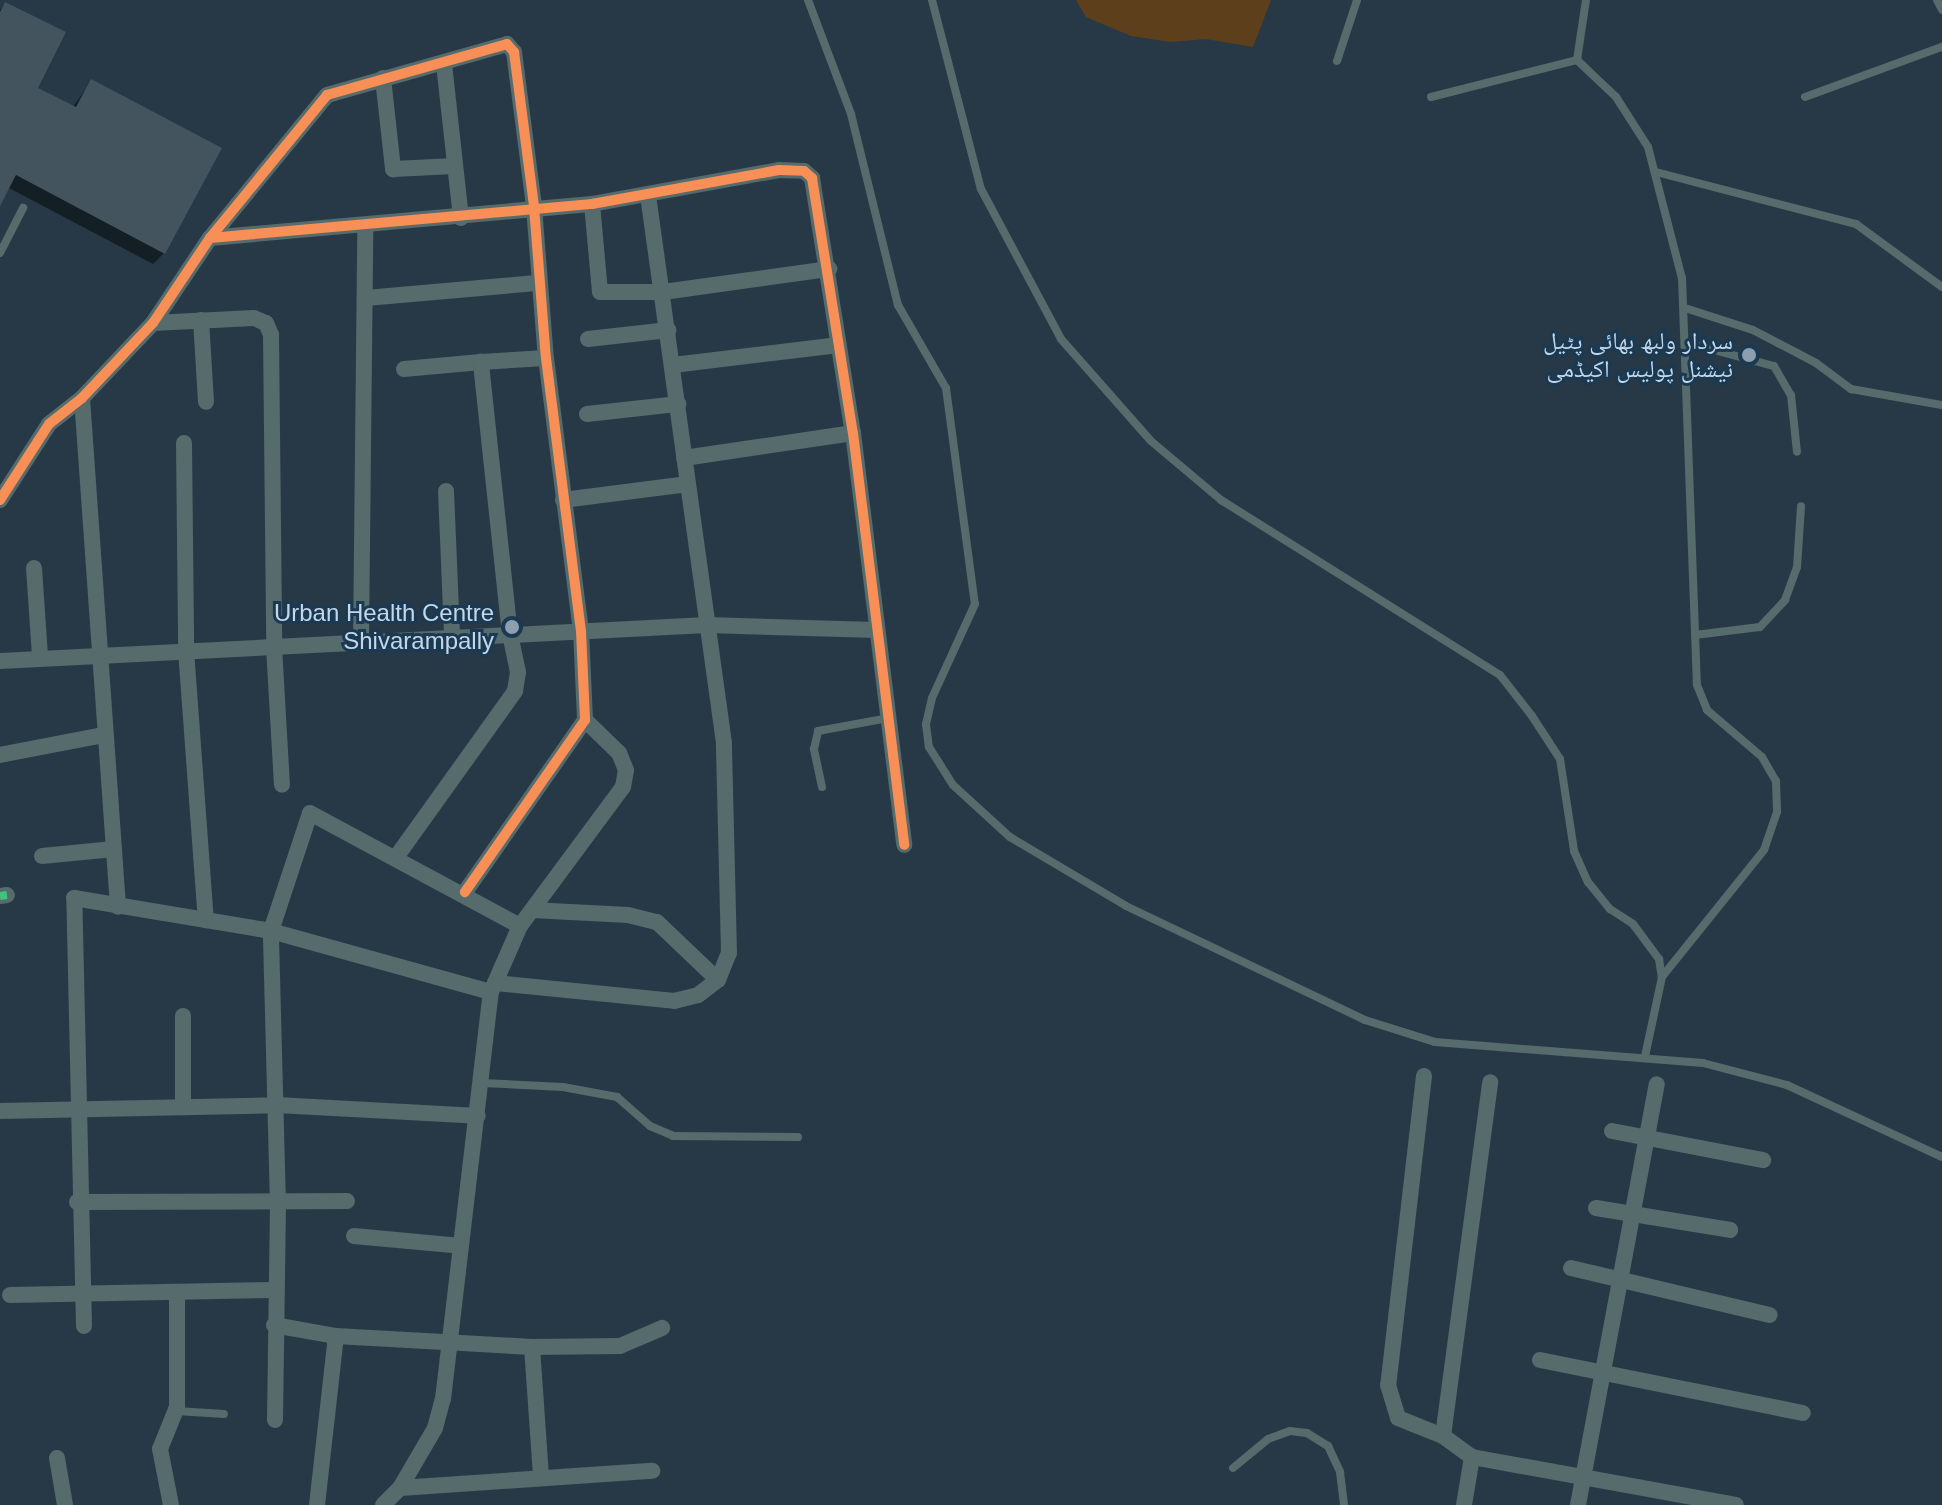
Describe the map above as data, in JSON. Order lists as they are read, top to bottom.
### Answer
{
  "places": ["سردار ولبھ بھائی پٹیل نیشنل پولیس اکیڈمی", "Urban Health Centre Shivarampally"]
}
